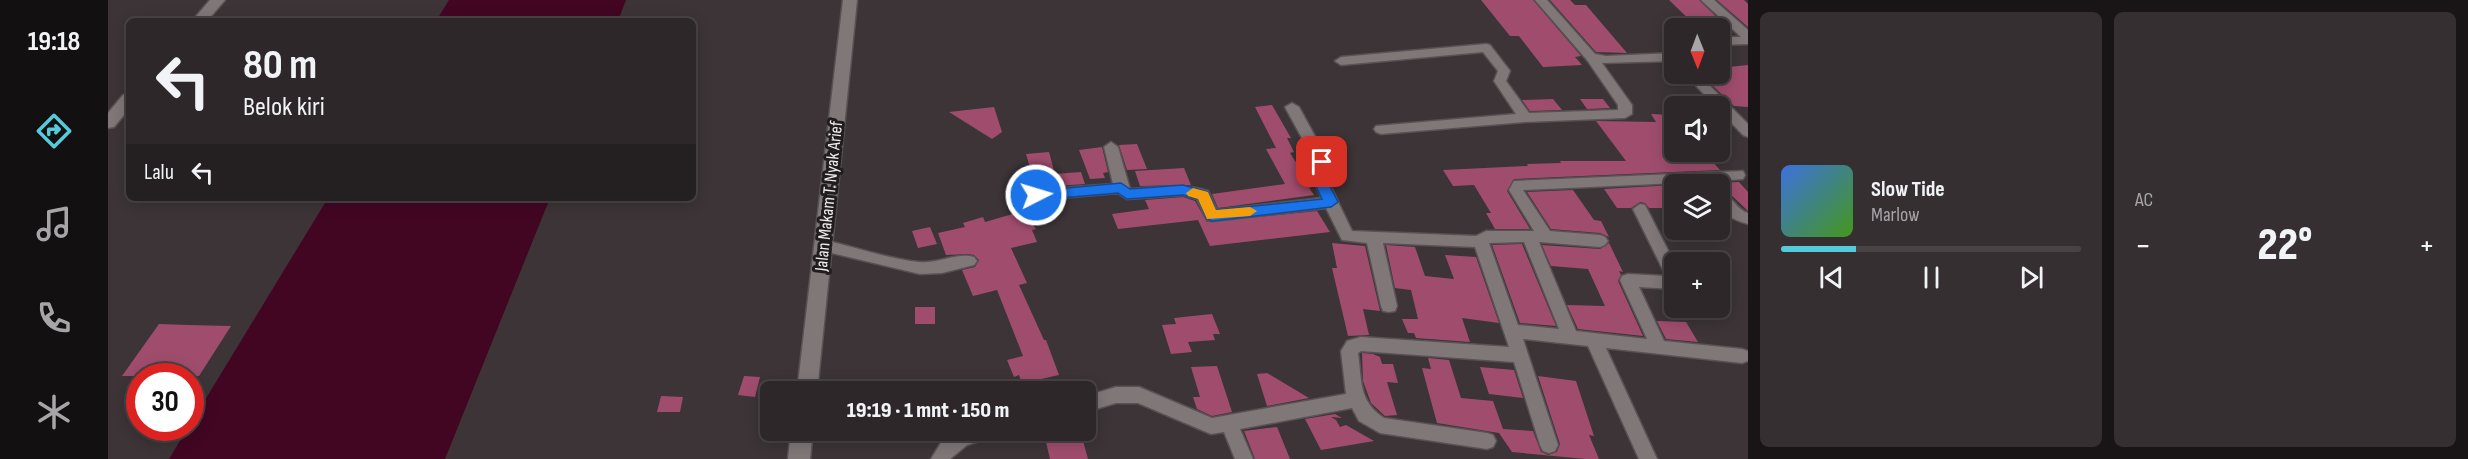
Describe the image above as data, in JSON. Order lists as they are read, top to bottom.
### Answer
{
  "streets": {
    "street": ["Jalan Makam T. Nyak Arief"]
  },
  "north": "bottom",
  "page": {
    "tabs": "19:18",
    "tile": "AC",
    "map_buttons": "+",
    "turn": ["80 m", "Belok kiri"],
    "then": "Lalu",
    "song": ["Slow Tide", "Marlow"],
    "heat": ["−", "22°", "+"],
    "limit": "30",
    "trip": "19:19 · 1 mnt · 150 m"
  }
}
